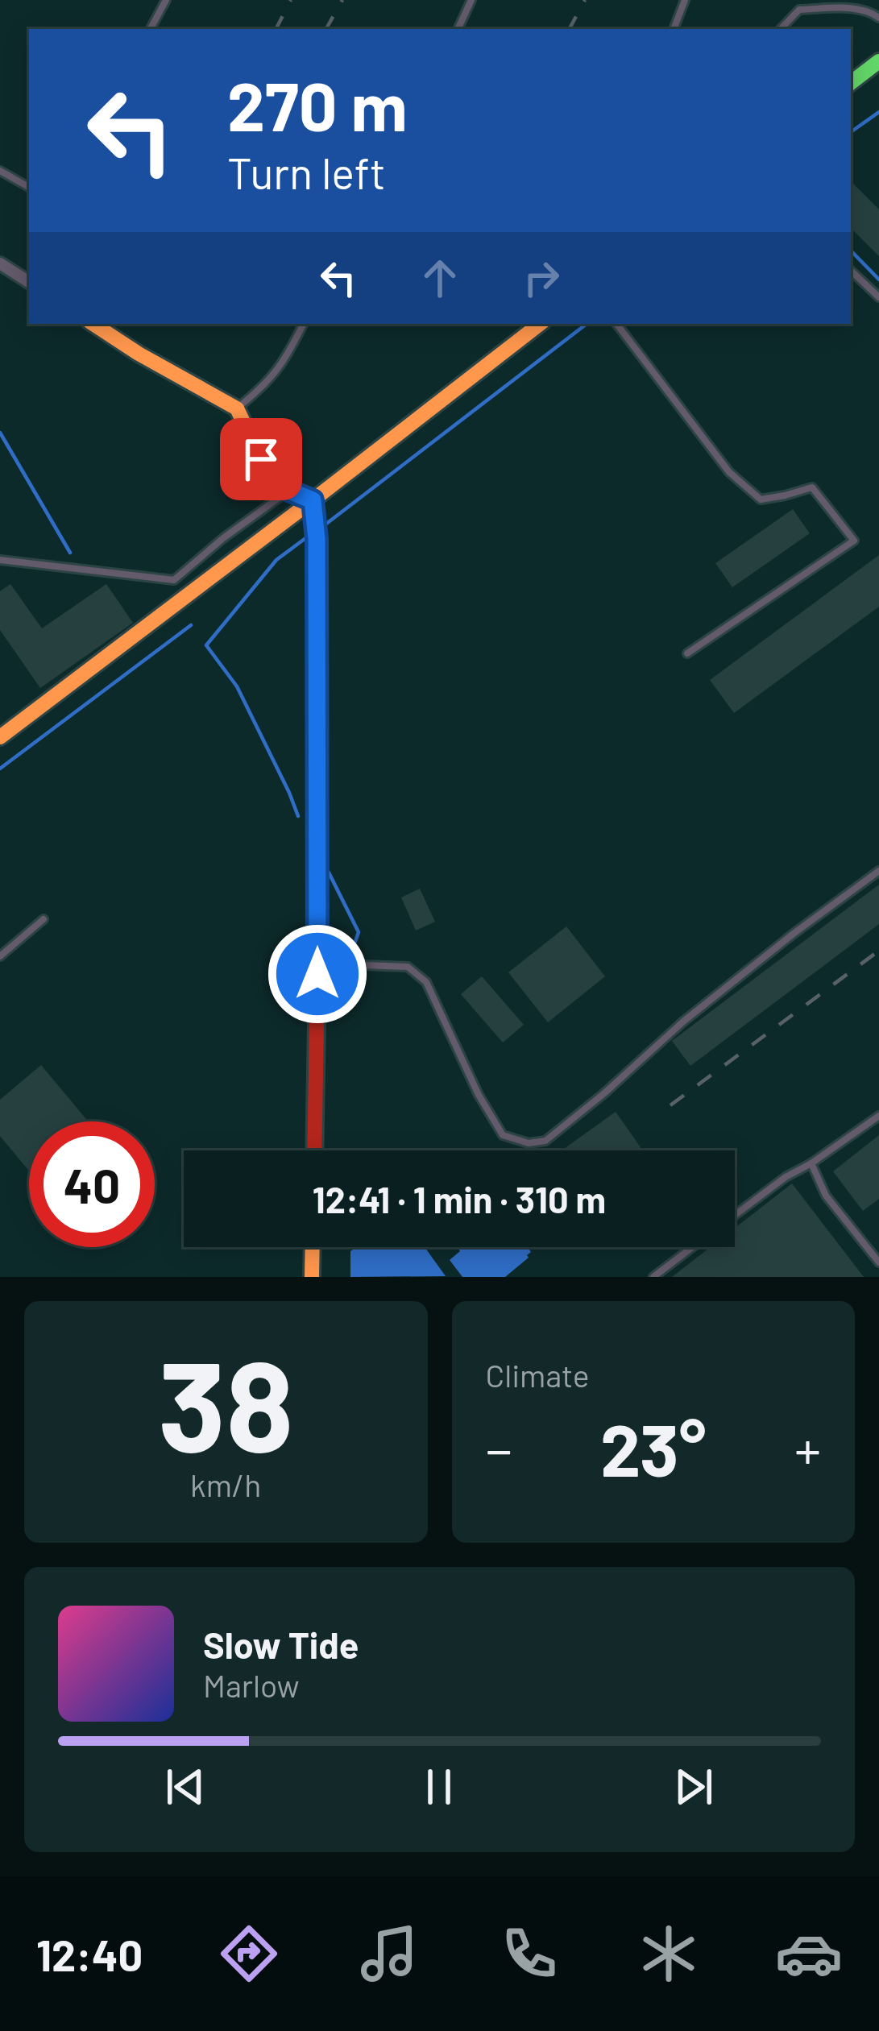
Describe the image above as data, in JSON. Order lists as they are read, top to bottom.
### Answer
{
  "page": {
    "turn": ["270 m", "Turn left"],
    "limit": "40",
    "trip": "12:41 · 1 min · 310 m",
    "tile": [
      ["38", "km/h"],
      "Climate"
    ],
    "heat": ["−", "23°", "+"],
    "song": ["Slow Tide", "Marlow"],
    "tabs": "12:40"
  }
}
